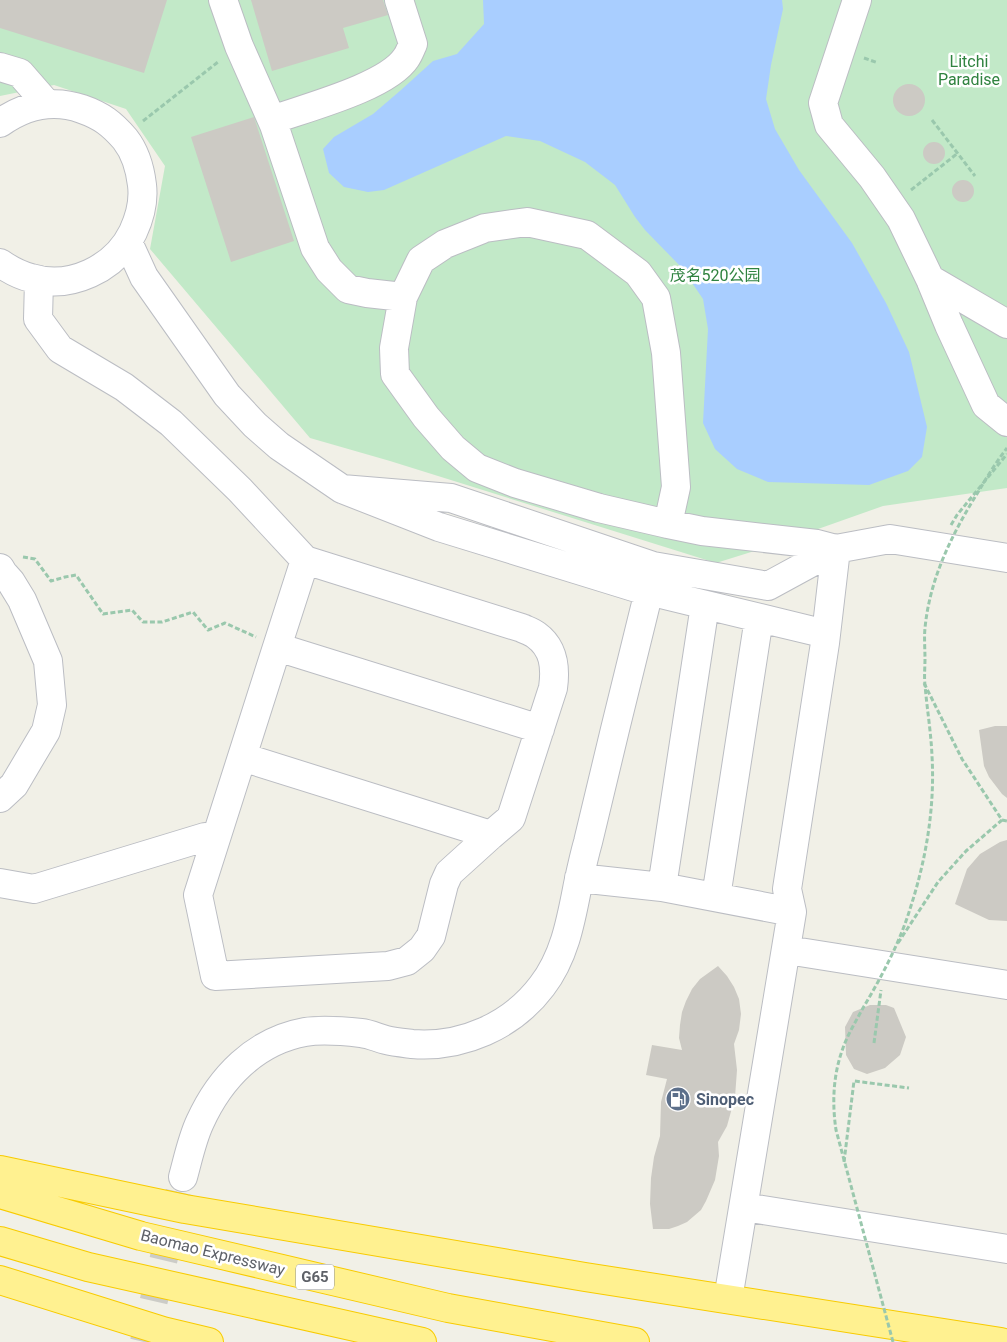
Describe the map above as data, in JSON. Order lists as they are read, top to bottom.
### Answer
{
  "streets": {
    "highway": ["Baomao Expressway", "G65"]
  },
  "parks": ["Litchi Paradise", "茂名520公园"],
  "places": {
    "fuel station": ["Sinopec"]
  }
}
